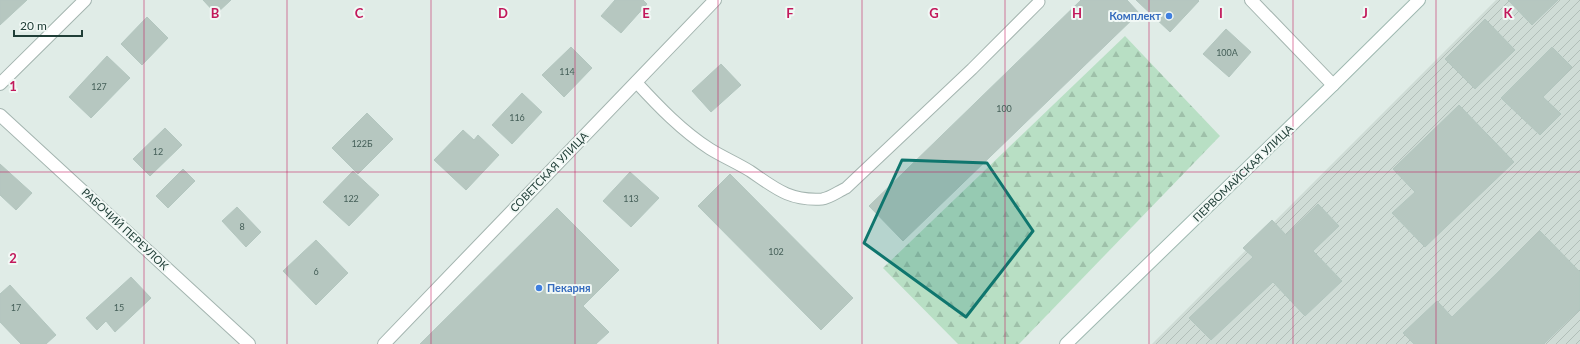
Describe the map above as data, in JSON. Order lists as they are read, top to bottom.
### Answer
{
  "streets": {
    "street": ["СОВЕТСКАЯ УЛИЦА", "ПЕРВОМАЙСКАЯ УЛИЦА", "РАБОЧИЙ ПЕРЕУЛОК"]
  },
  "places": ["Комплект", "Пекарня"],
  "house_numbers": [
    "100А",
    "114",
    "127",
    "100",
    "116",
    "122Б",
    "12",
    "122",
    "113",
    "8",
    "102",
    "6",
    "17",
    "15"
  ],
  "scale_bar": "20 m",
  "grid": {
    "columns": [
      "B",
      "C",
      "D",
      "E",
      "F",
      "G",
      "H",
      "I",
      "J",
      "K"
    ],
    "rows": ["1", "2"]
  }
}
